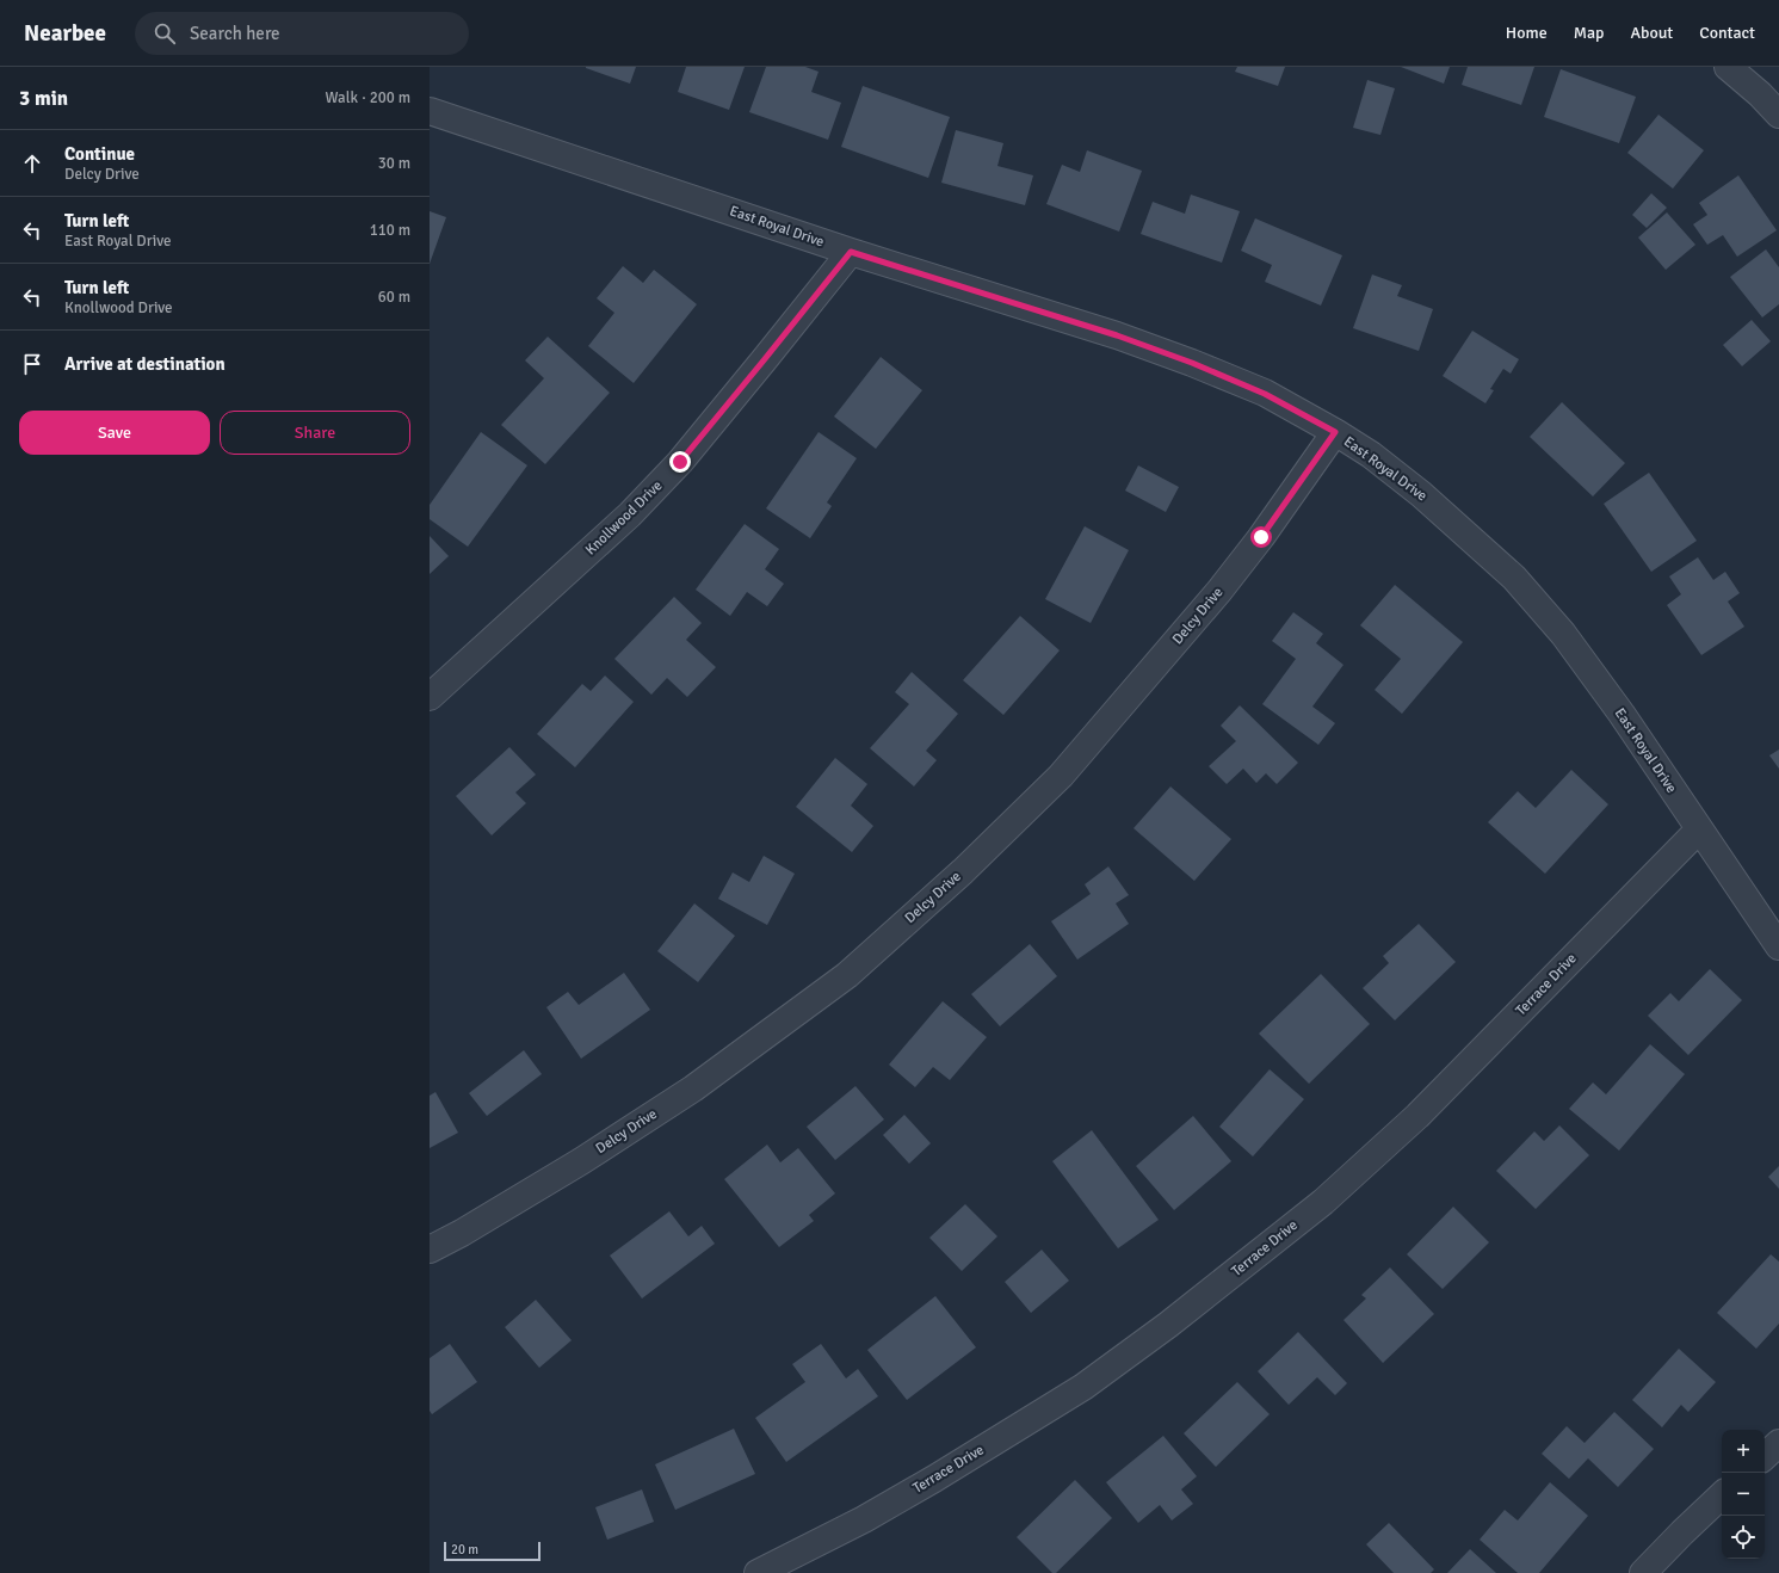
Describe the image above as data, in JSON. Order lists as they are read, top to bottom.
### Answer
{
  "streets": {
    "street": [
      "East Royal Drive",
      "Knollwood Drive",
      "Delcy Drive",
      "Terrace Drive"
    ]
  },
  "crossings": [
    ["East Royal Drive", "Knollwood Drive"],
    ["East Royal Drive", "Delcy Drive"],
    ["East Royal Drive", "Terrace Drive"]
  ],
  "scale_bar": "20 m",
  "page": {
    "header": "Nearbee",
    "search": "Search here",
    "nav": [
      "Home",
      "Map",
      "About",
      "Contact"
    ],
    "heading": ["3 min", "Walk · 200 m"],
    "list": [
      ["Continue", "Delcy Drive", "30 m"],
      ["Turn left", "East Royal Drive", "110 m"],
      ["Turn left", "Knollwood Drive", "60 m"],
      "Arrive at destination"
    ],
    "buttons": ["Save", "Share"],
    "map_buttons": ["+", "−"],
    "scale": "20 m"
  }
}
